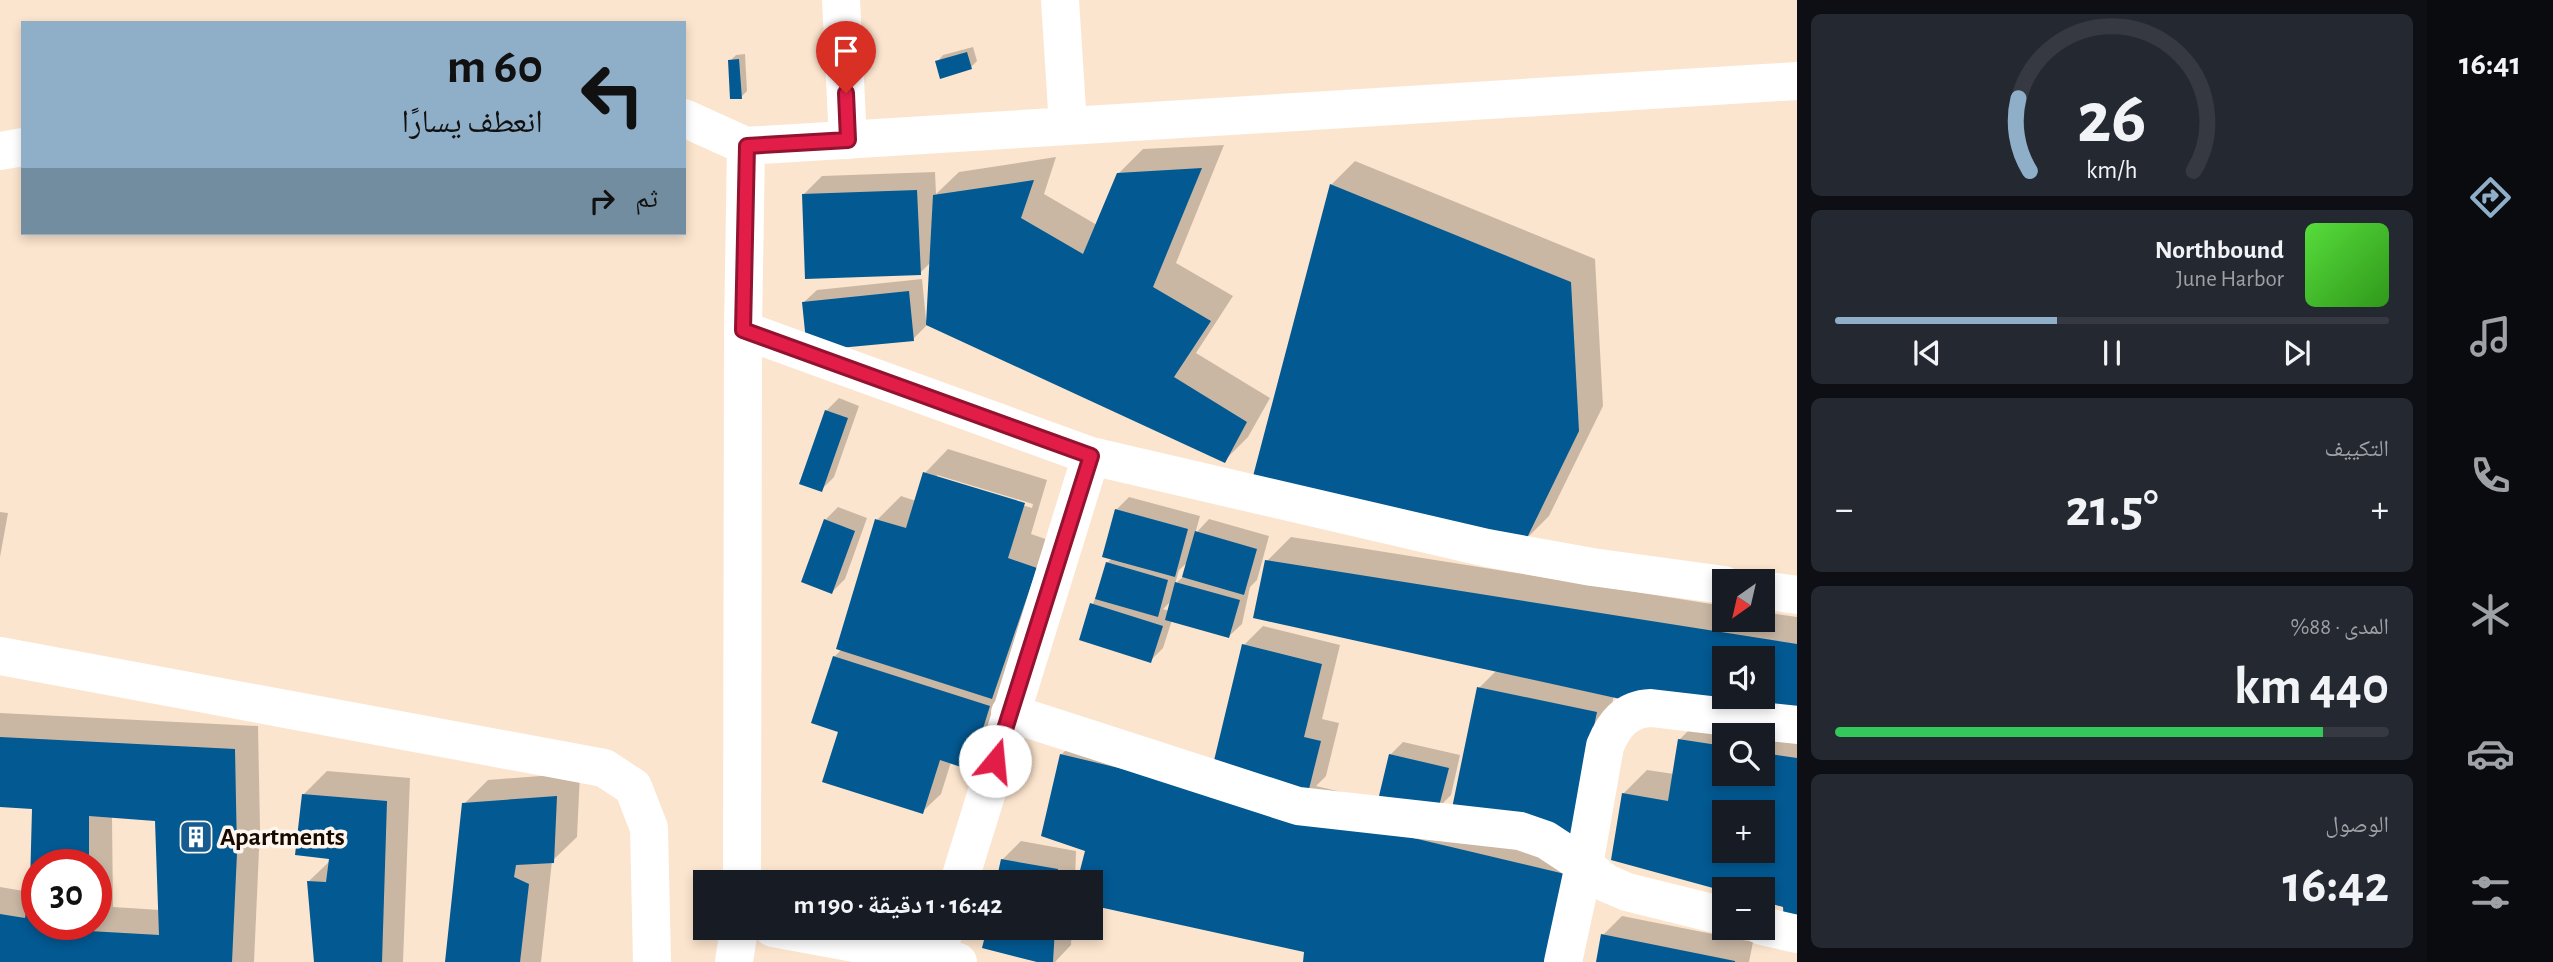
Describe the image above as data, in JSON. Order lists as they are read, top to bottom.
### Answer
{
  "places": {
    "building": ["Apartments"]
  },
  "north": "bottom left",
  "page": {
    "tabs": "16:41",
    "turn": ["60 m", "انعطف يسارًا"],
    "then": "ثم",
    "song": ["Northbound", "June Harbor"],
    "tile": [
      "التكييف",
      ["المدى · 88%", "440 km"],
      ["الوصول", "16:42"]
    ],
    "heat": ["−", "21.5°", "+"],
    "map_buttons": ["+", "−"],
    "limit": "30",
    "trip": "16:42 · 1 دقيقة · 190 m",
    "gauge": ["26", "km/h"]
  }
}
